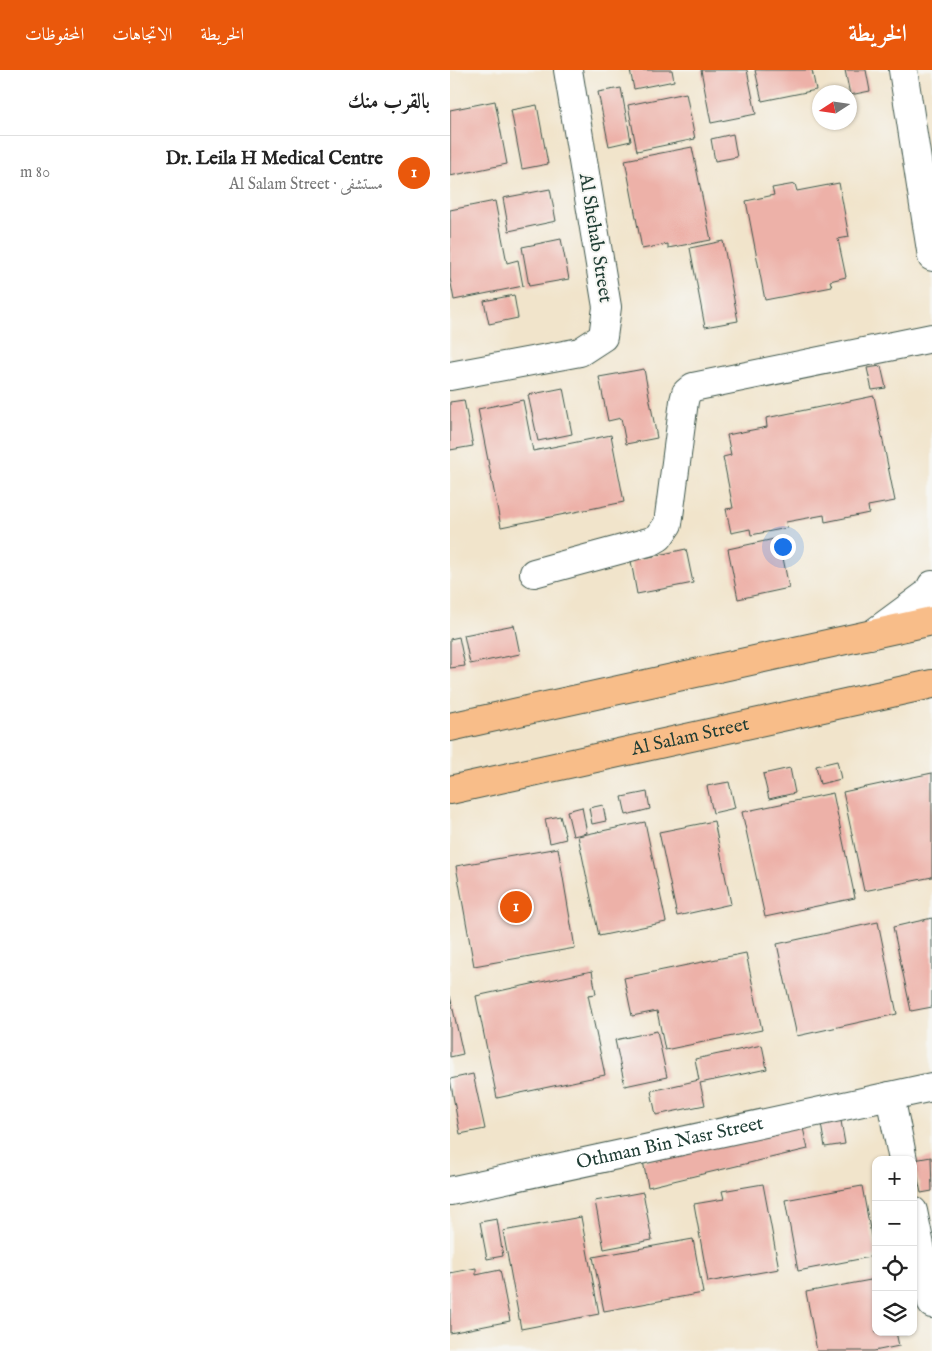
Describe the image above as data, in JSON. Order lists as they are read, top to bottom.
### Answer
{
  "streets": {
    "main road": ["Al Salam Street"],
    "street": ["Al Shehab Street", "Othman Bin Nasr Street"]
  },
  "north": "left",
  "page": {
    "header": "الخريطة",
    "nav": ["الخريطة", "الاتجاهات", "المحفوظات"],
    "heading": "بالقرب منك",
    "list": [
      {
        "mark": "1",
        "name": "Dr. Leila H Medical Centre",
        "note": "مستشفى · Al Salam Street",
        "value": "80 m"
      }
    ],
    "pins": "1",
    "map_buttons": ["+", "−"]
  }
}
